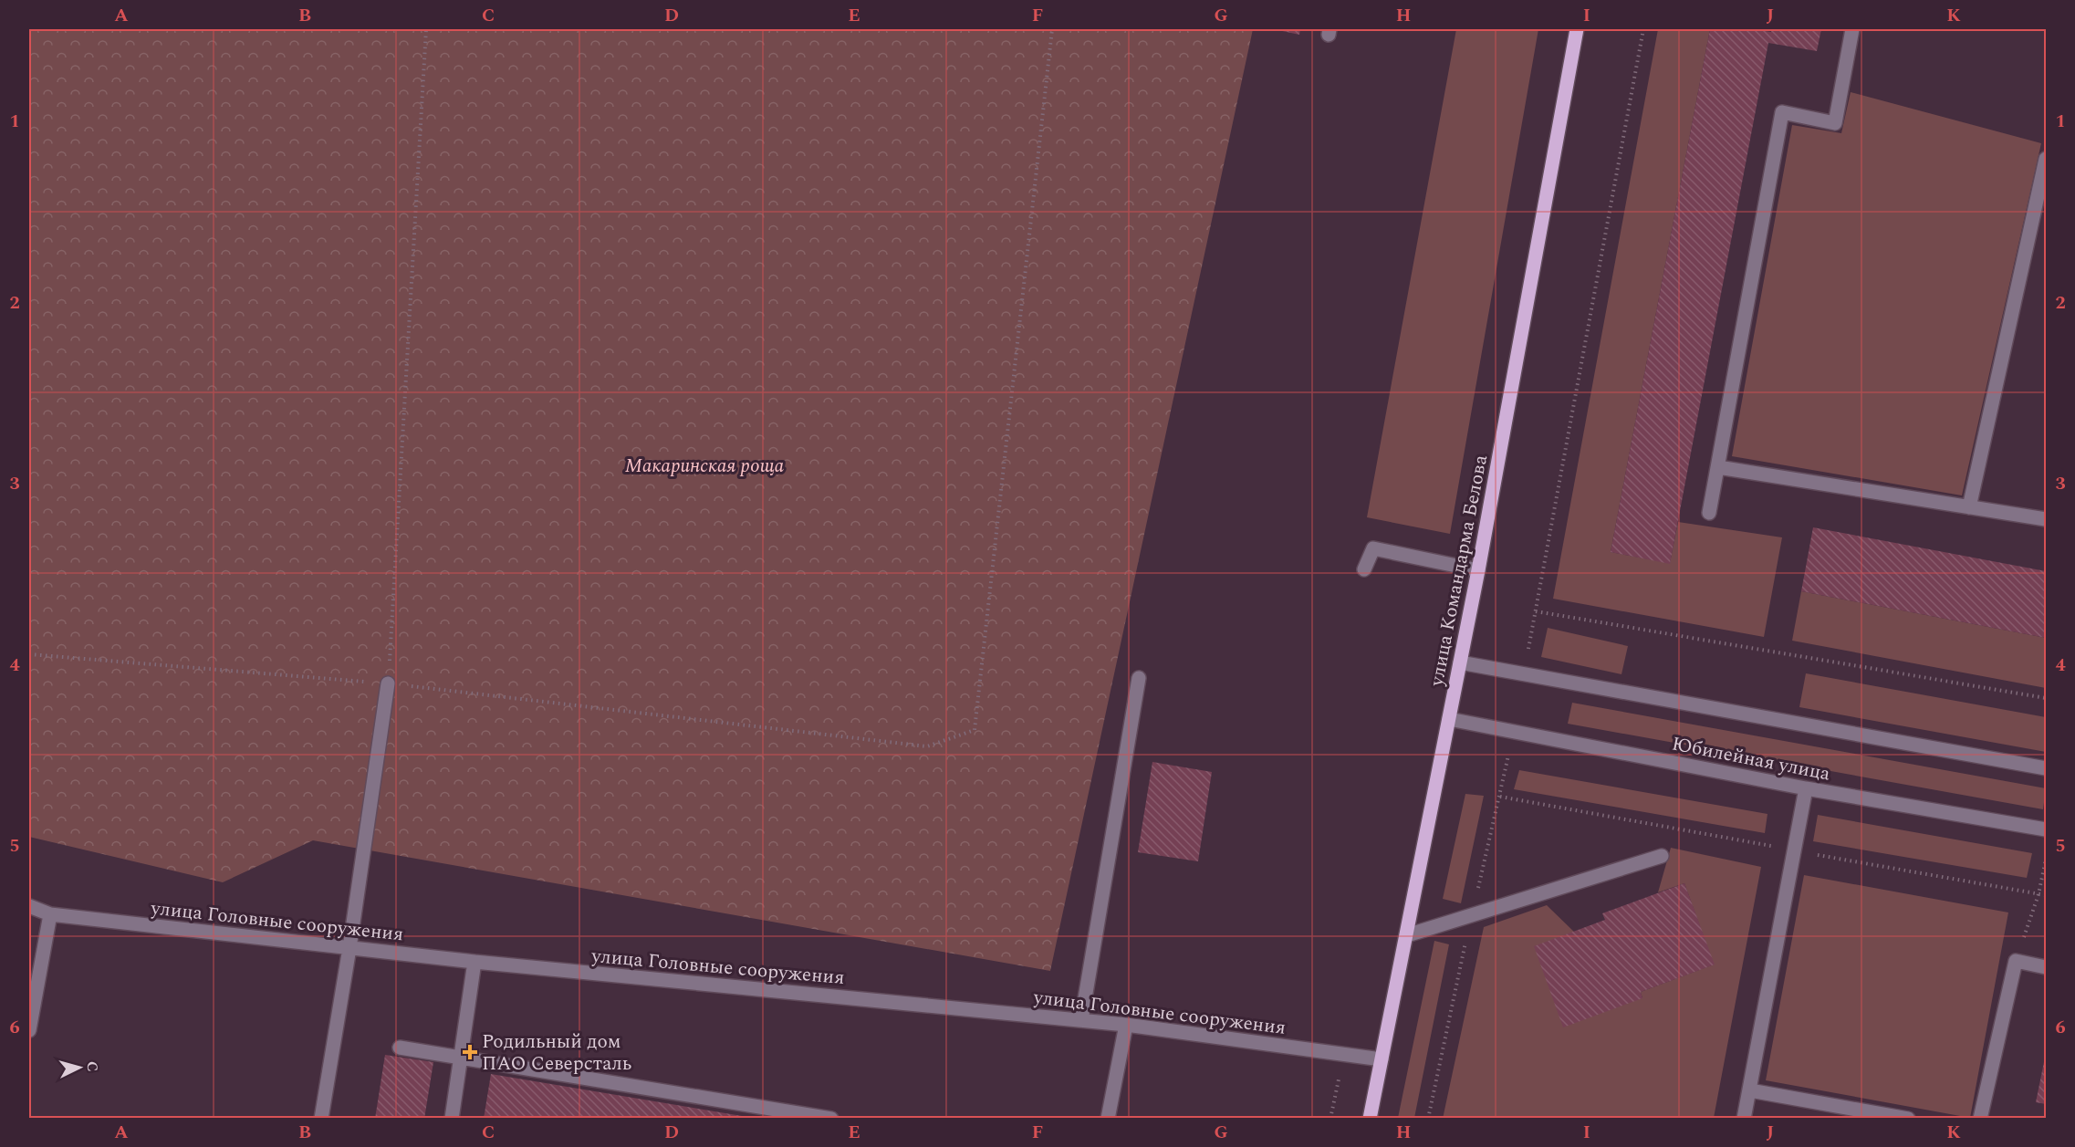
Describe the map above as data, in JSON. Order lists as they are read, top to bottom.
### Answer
{
  "streets": {
    "main road": ["улица Командарма Белова"],
    "street": ["Юбилейная улица", "улица Головные сооружения"]
  },
  "crossings": [
    ["улица Командарма Белова", "Юбилейная улица"],
    ["улица Командарма Белова", "улица Головные сооружения"]
  ],
  "parks": ["Макаринская роща"],
  "places": {
    "health": ["Родильный дом ПАО Северсталь"]
  },
  "north": "right",
  "grid": {
    "columns": [
      "A",
      "B",
      "C",
      "D",
      "E",
      "F",
      "G",
      "H",
      "I",
      "J",
      "K"
    ],
    "rows": [
      "1",
      "2",
      "3",
      "4",
      "5",
      "6"
    ]
  }
}
